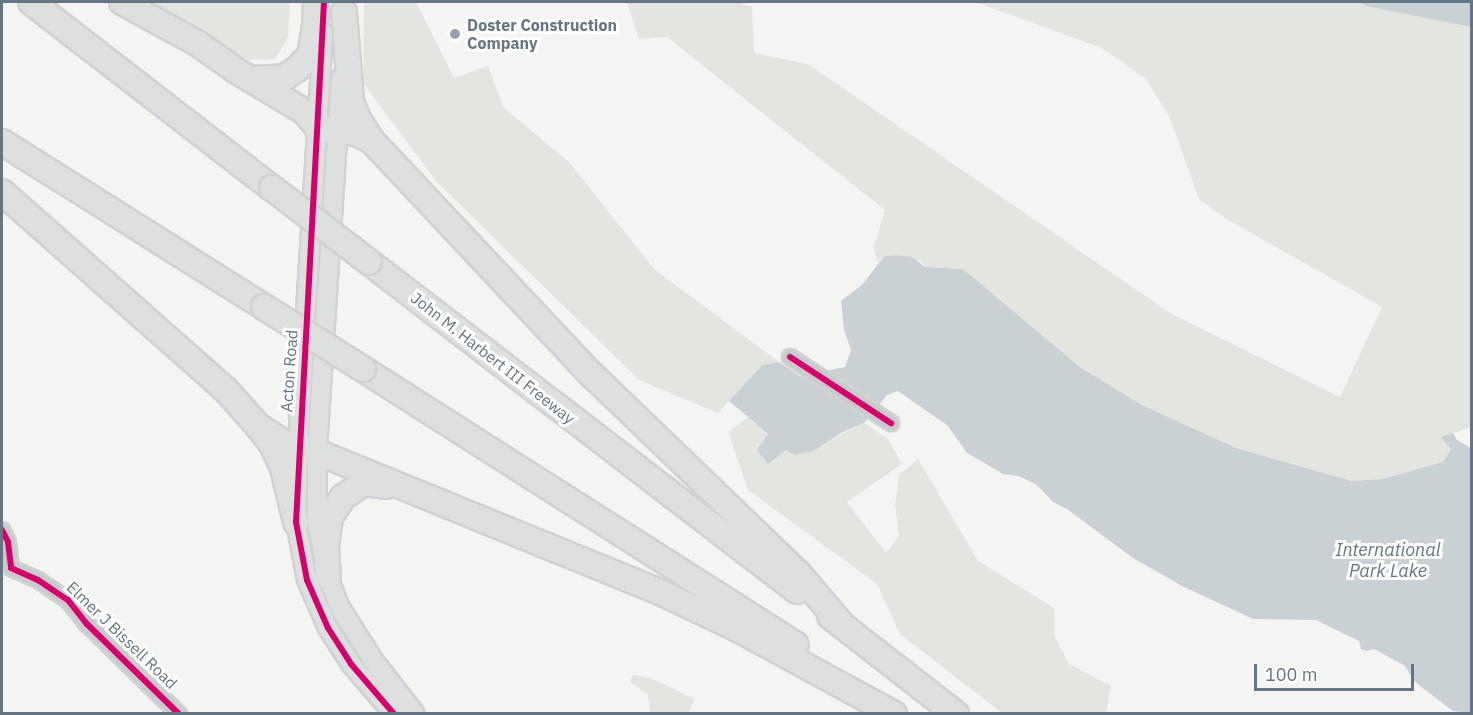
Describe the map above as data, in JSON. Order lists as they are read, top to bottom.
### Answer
{
  "streets": {
    "highway": ["John M. Harbert III Freeway"],
    "street": ["Acton Road", "Elmer J Bissell Road"]
  },
  "water": ["International Park Lake"],
  "places": ["Doster Construction Company"],
  "scale_bar": "100 m"
}
